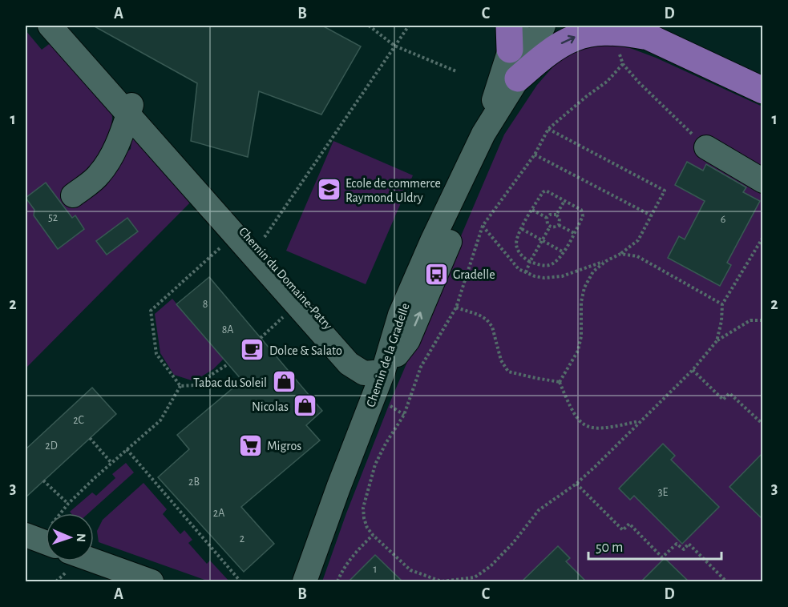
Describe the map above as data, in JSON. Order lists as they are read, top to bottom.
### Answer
{
  "streets": {
    "street": ["Chemin du Domaine-Patry", "Chemin de la Gradelle"]
  },
  "crossings": [
    ["Chemin du Domaine-Patry", "Chemin de la Gradelle"]
  ],
  "places": {
    "school or university": ["Ecole de commerce Raymond Uldry"],
    "bus stop": ["Gradelle"],
    "cafe": ["Dolce & Salato"],
    "shop": ["Tabac du Soleil", "Nicolas"],
    "supermarket": ["Migros"]
  },
  "house_numbers": [
    "52",
    "6",
    "8",
    "8A",
    "2C",
    "2D",
    "2B",
    "3E",
    "2A",
    "2",
    "1"
  ],
  "scale_bar": "50 m",
  "north": "right",
  "grid": {
    "columns": [
      "A",
      "B",
      "C",
      "D"
    ],
    "rows": ["1", "2", "3"]
  }
}
